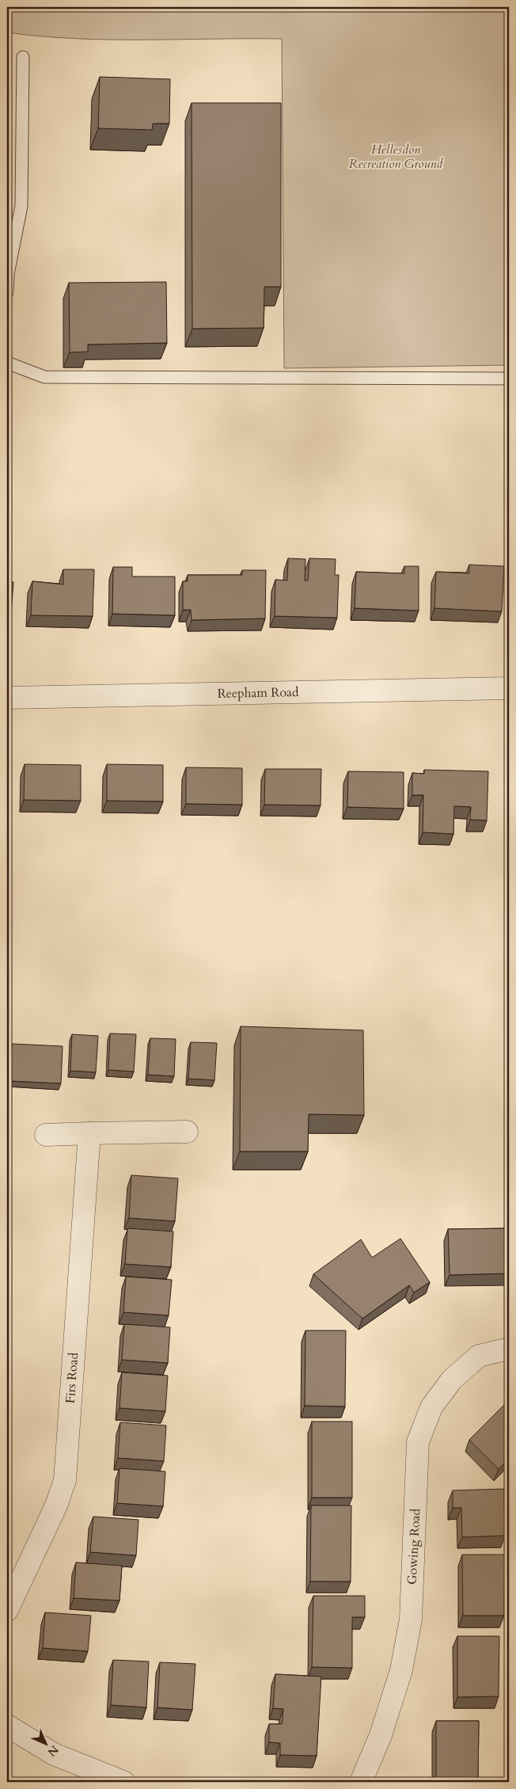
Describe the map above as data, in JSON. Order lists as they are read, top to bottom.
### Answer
{
  "streets": {
    "street": ["Reepham Road", "Firs Road", "Gowing Road"]
  },
  "parks": ["Hellesdon Recreation Ground"],
  "north": "bottom right"
}
